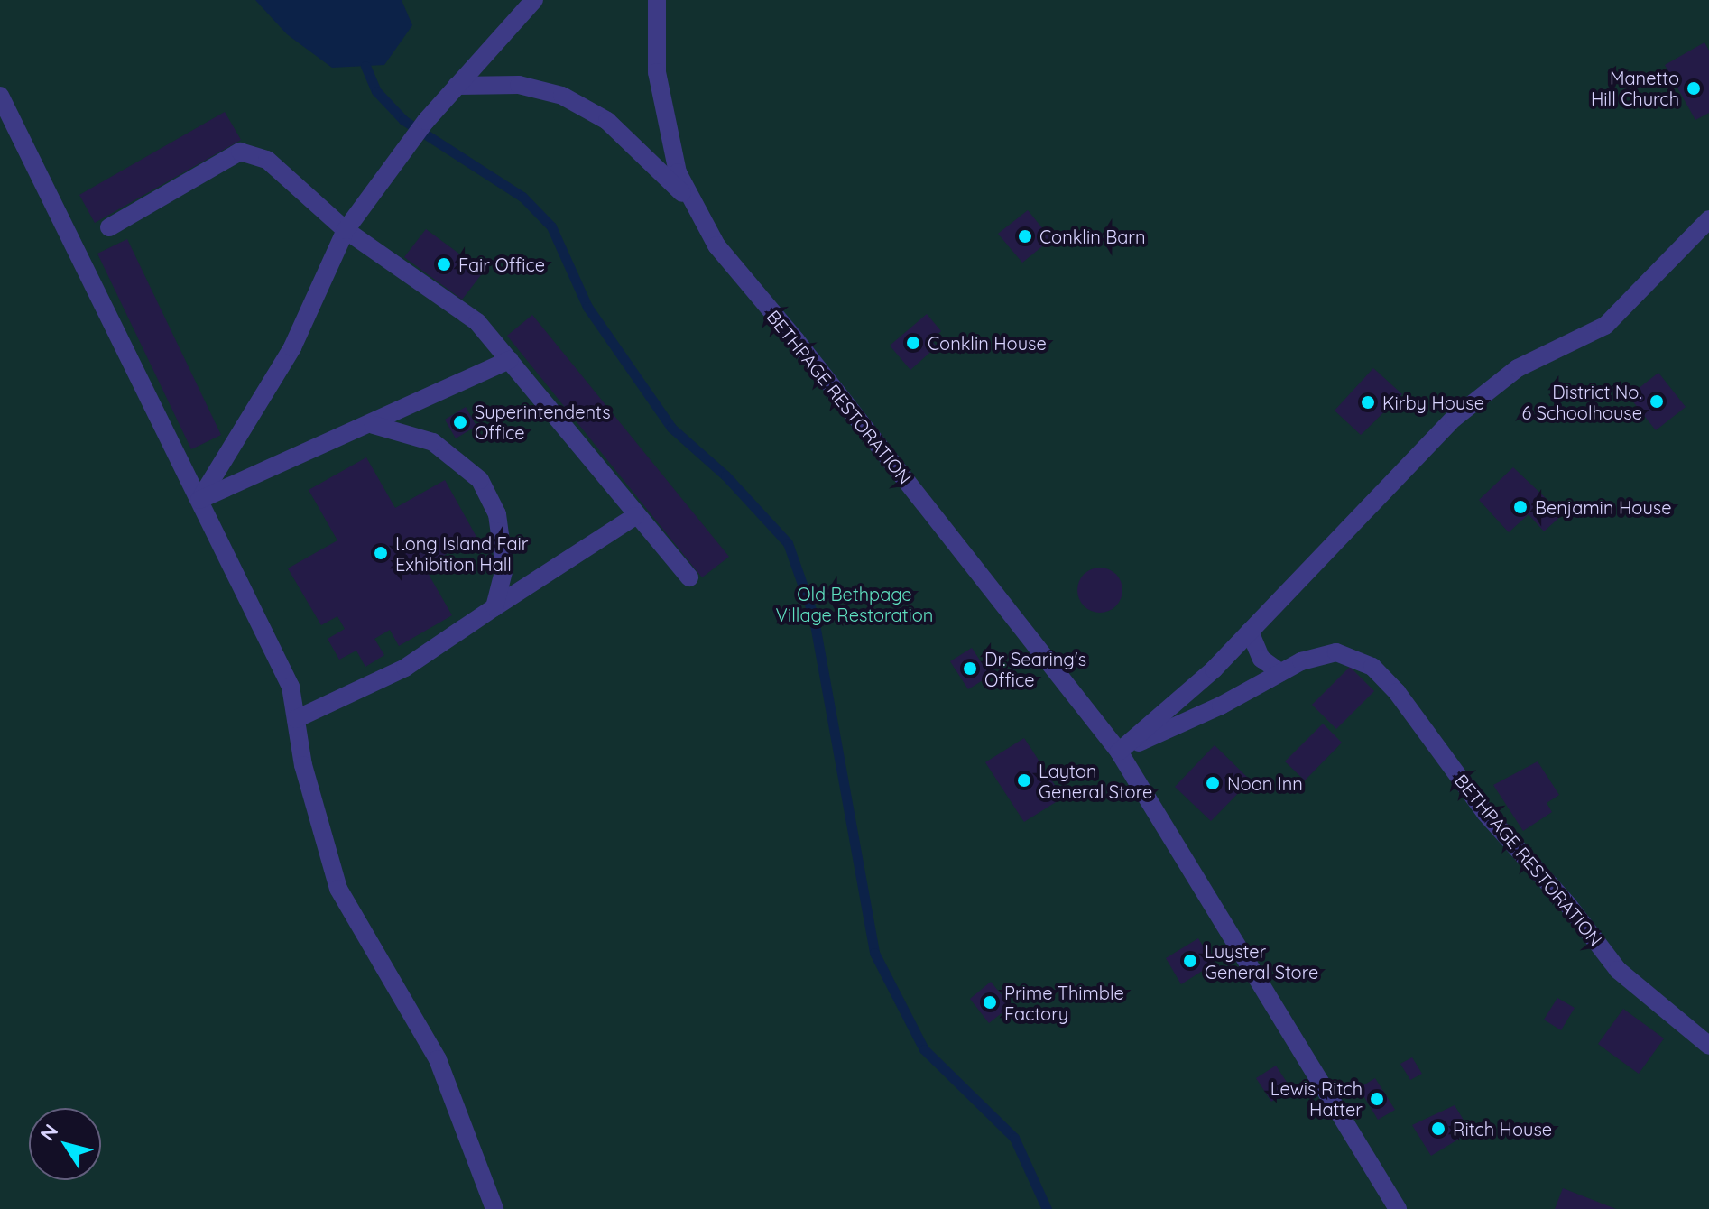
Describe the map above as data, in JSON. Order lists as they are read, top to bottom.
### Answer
{
  "streets": {
    "street": ["BETHPAGE RESTORATION"]
  },
  "parks": ["Old Bethpage Village Restoration"],
  "places": [
    "Manetto Hill Church",
    "Conklin Barn",
    "Fair Office",
    "Conklin House",
    "District No. 6 Schoolhouse",
    "Kirby House",
    "Superintendents Office",
    "Benjamin House",
    "Long Island Fair Exhibition Hall",
    "Dr. Searing's Office",
    "Layton General Store",
    "Noon Inn",
    "Luyster General Store",
    "Prime Thimble Factory",
    "Lewis Ritch Hatter",
    "Ritch House"
  ],
  "north": "top left"
}
